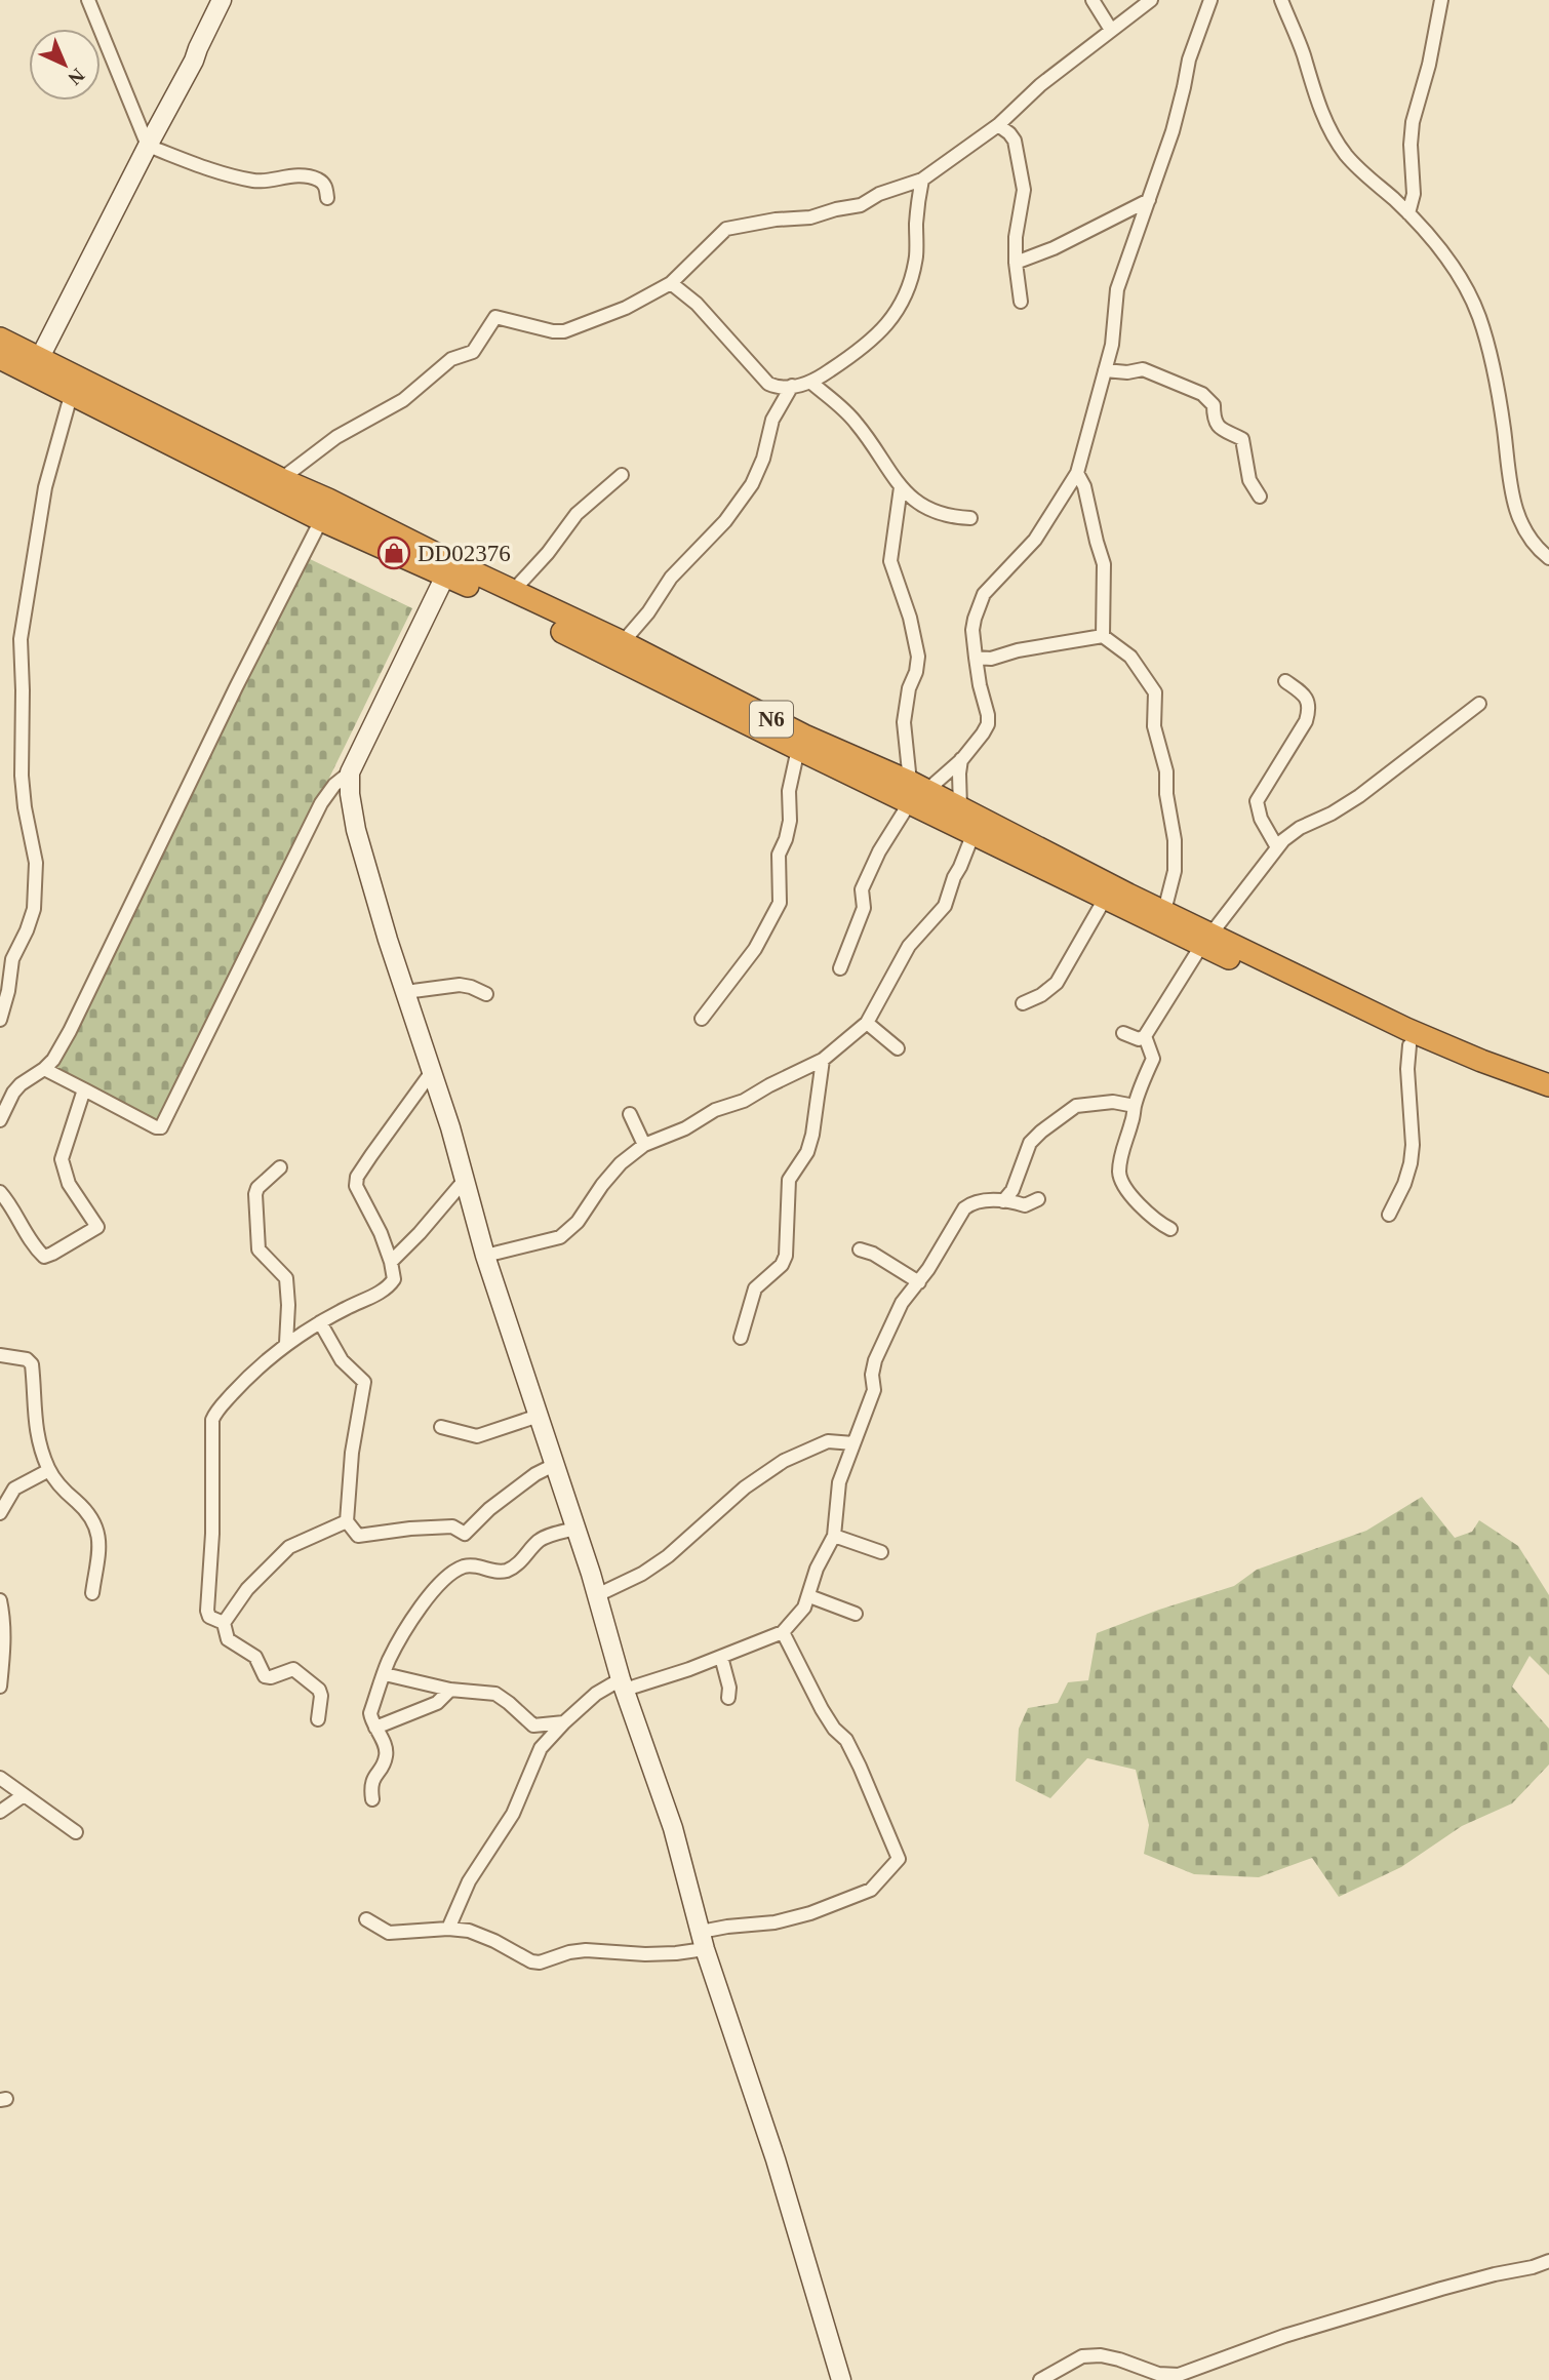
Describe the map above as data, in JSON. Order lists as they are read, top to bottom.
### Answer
{
  "streets": {
    "highway": ["N6"]
  },
  "places": {
    "shop": ["DD02376"]
  },
  "north": "bottom right"
}
